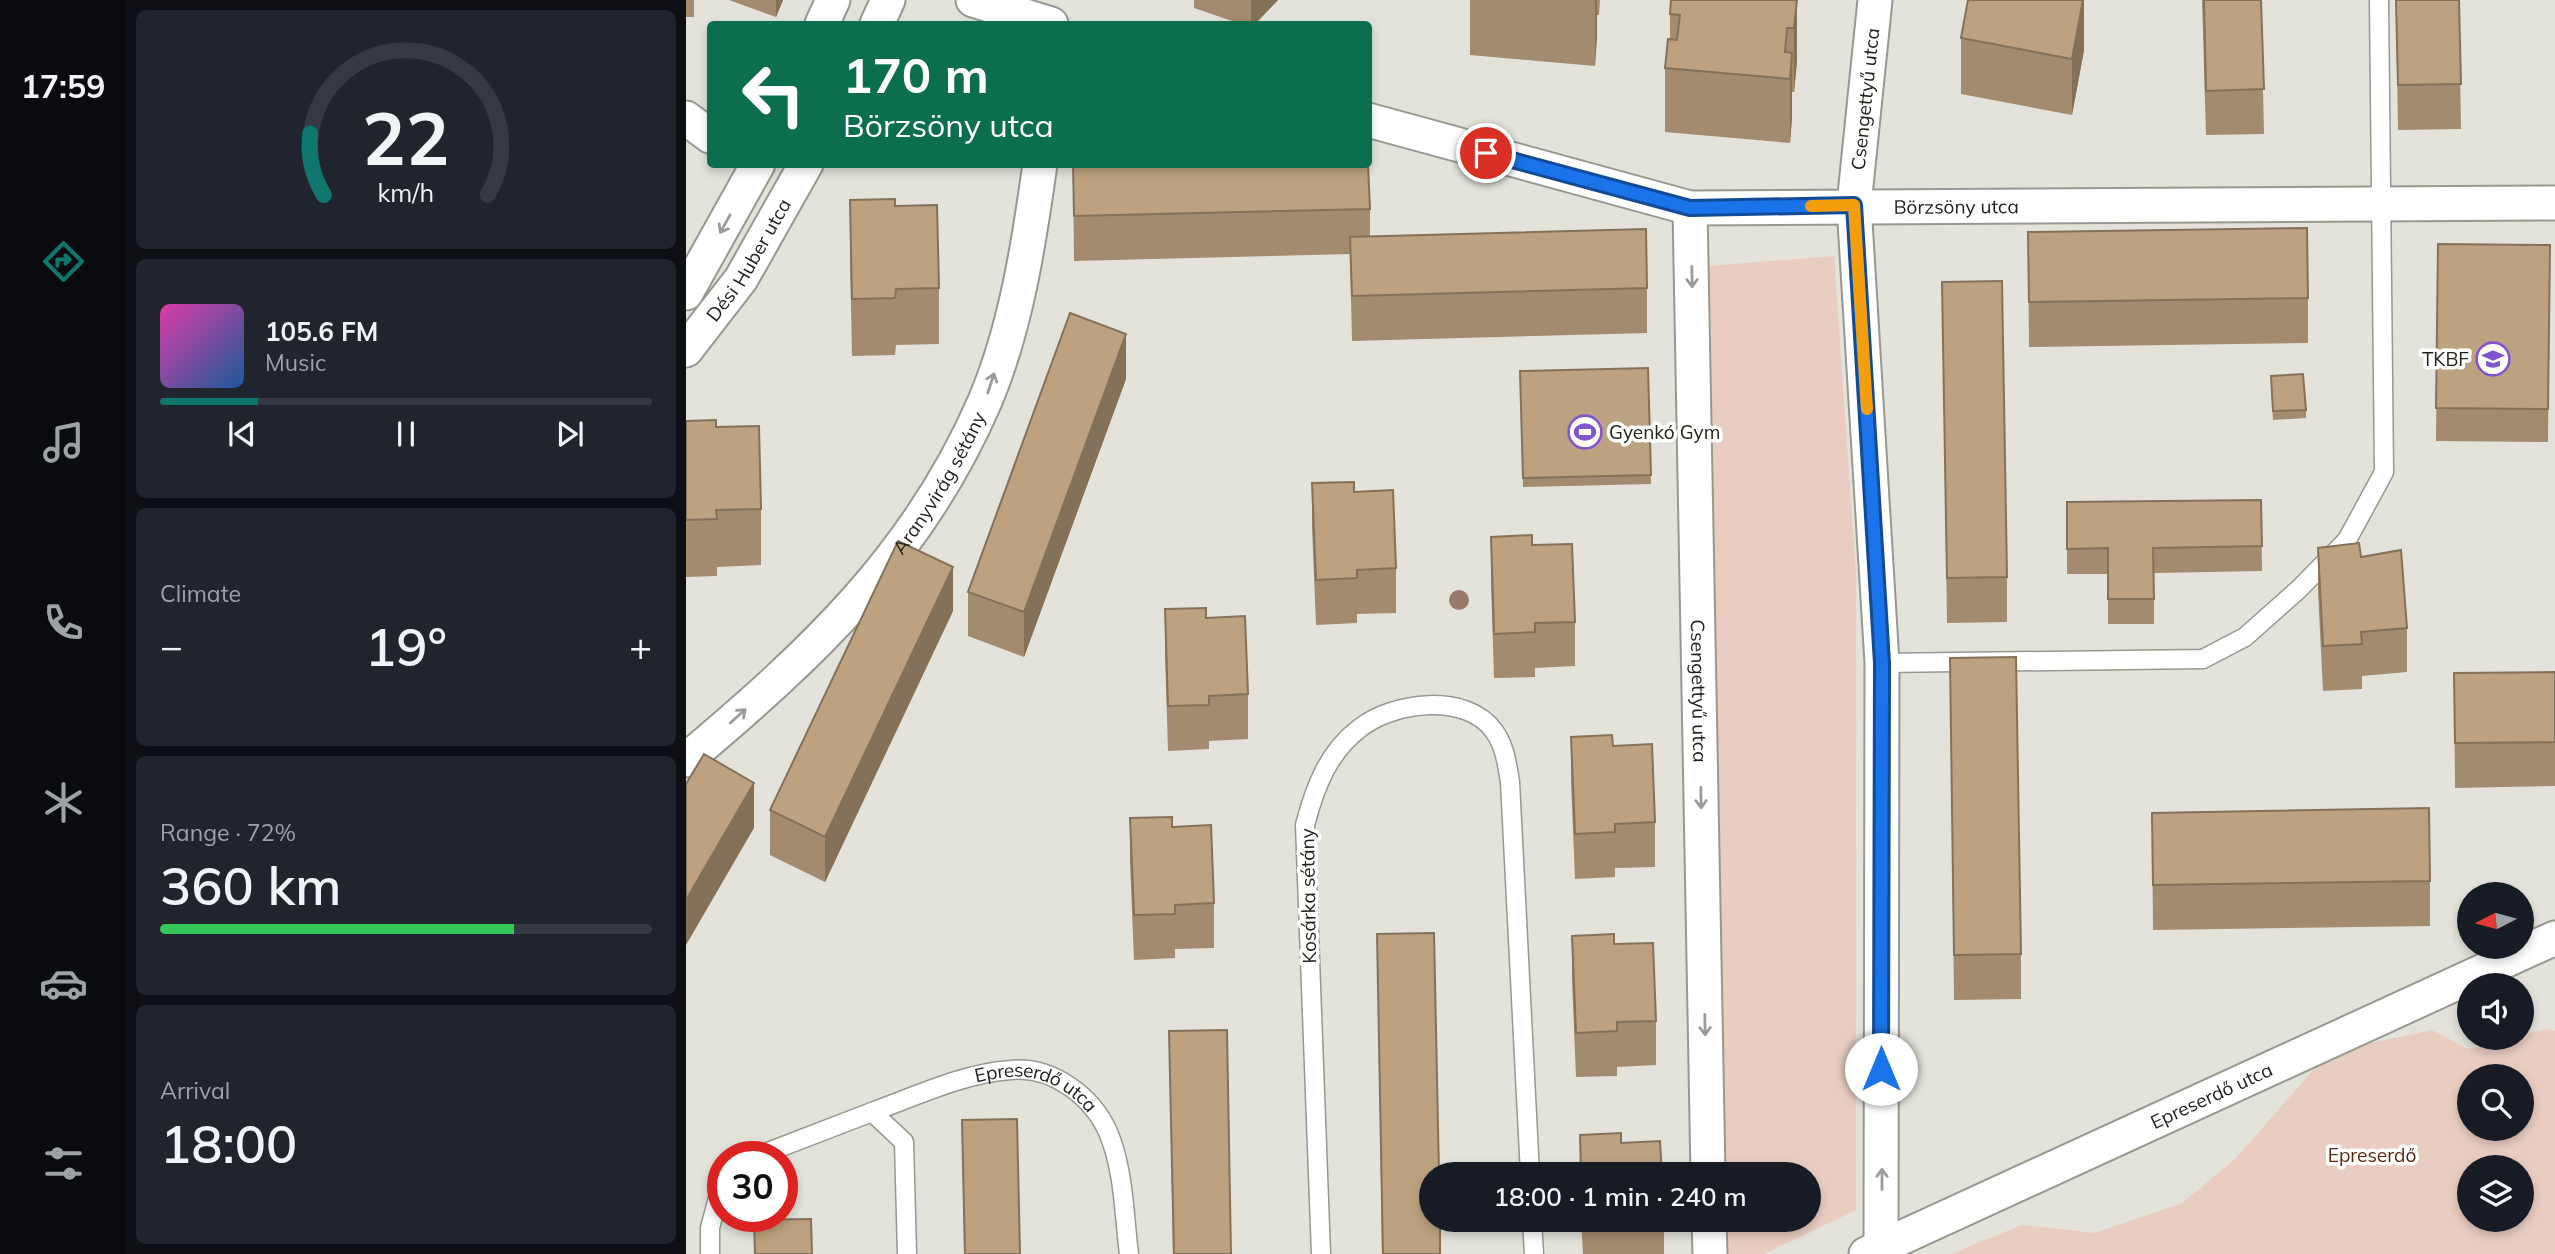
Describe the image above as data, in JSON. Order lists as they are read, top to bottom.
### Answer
{
  "streets": {
    "street": [
      "Csengettyű utca",
      "Börzsöny utca",
      "Dési Huber utca",
      "Aranyvirág sétány",
      "Epreserdő utca"
    ],
    "lane": ["Kosárka sétány"]
  },
  "crossings": [
    ["Csengettyű utca", "Börzsöny utca"],
    ["Csengettyű utca", "Epreserdő utca"]
  ],
  "one_way": ["Aranyvirág sétány"],
  "parks": ["Epreserdő"],
  "places": {
    "school or university": ["TKBF"],
    "sports": ["Gyenkó Gym"]
  },
  "north": "left",
  "page": {
    "tabs": "17:59",
    "turn": ["170 m", "Börzsöny utca"],
    "song": ["105.6 FM", "Music"],
    "tile": [
      "Climate",
      ["Range · 72%", "360 km"],
      ["Arrival", "18:00"]
    ],
    "heat": ["−", "19°", "+"],
    "limit": "30",
    "trip": "18:00 · 1 min · 240 m",
    "gauge": ["22", "km/h"]
  }
}
